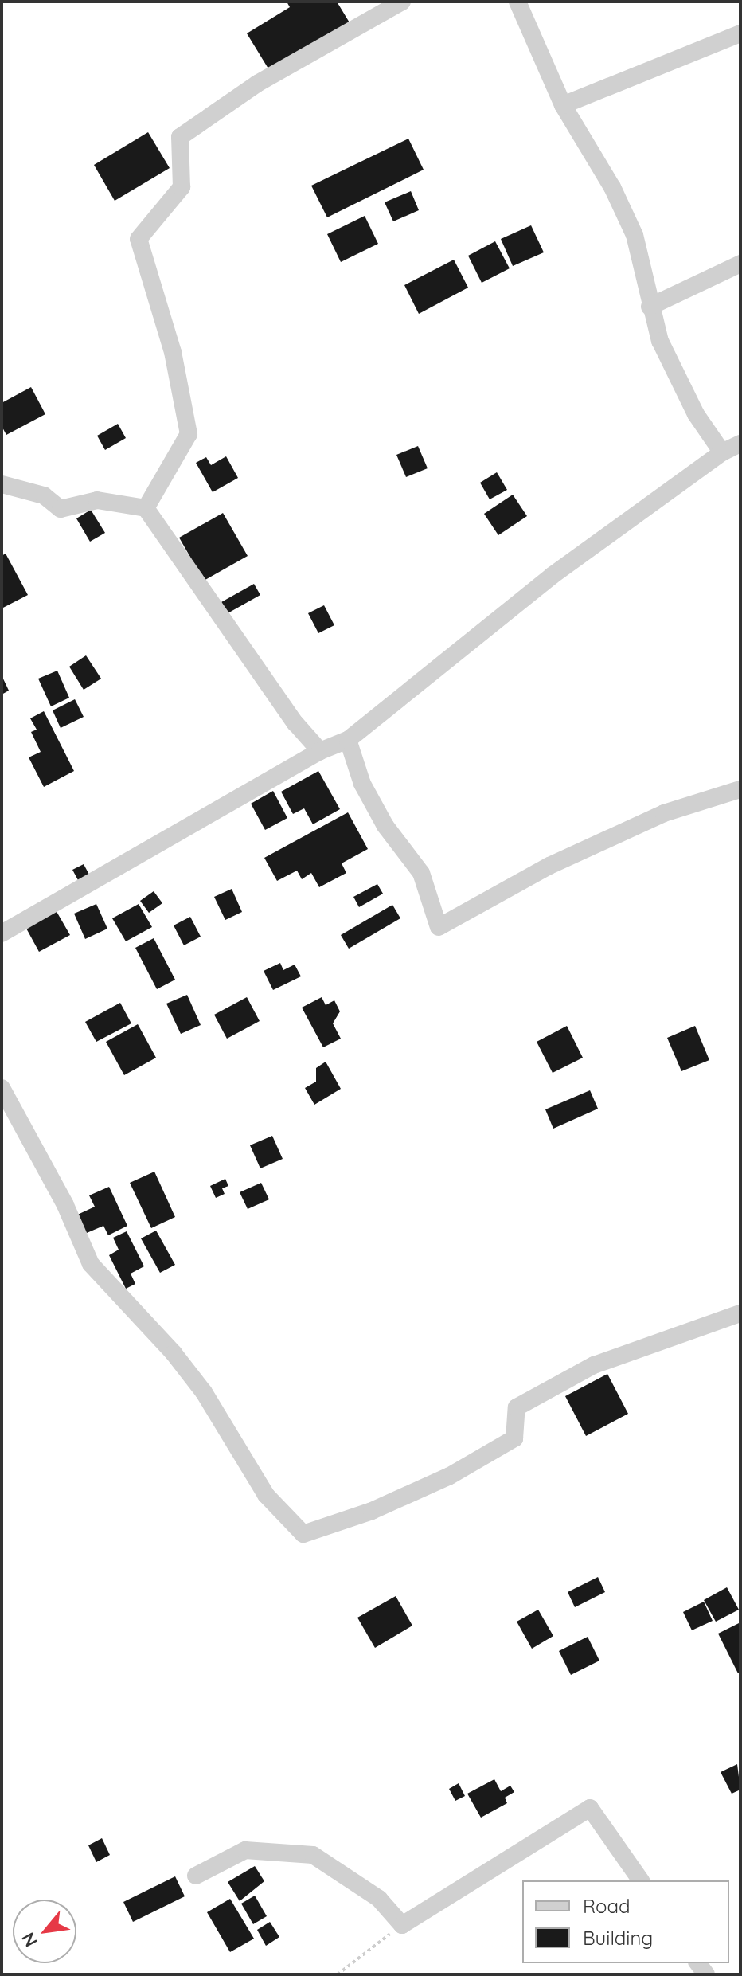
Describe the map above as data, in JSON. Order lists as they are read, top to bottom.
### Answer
{
  "legend": ["Road", "Building"],
  "north": "bottom left"
}
